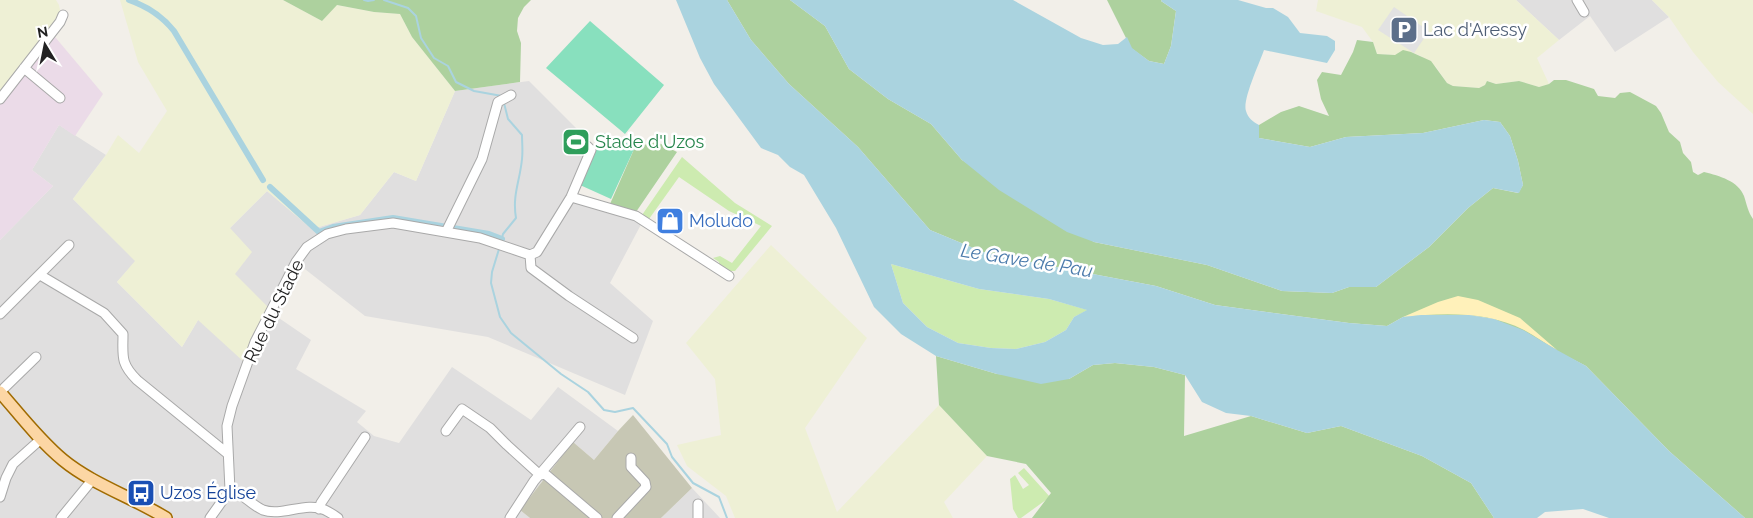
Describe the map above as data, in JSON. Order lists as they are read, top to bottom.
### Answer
{
  "streets": {
    "street": ["Rue du Stade"]
  },
  "water": ["Le Gave de Pau"],
  "places": {
    "parking": ["Lac d'Aressy"],
    "sports": ["Stade d'Uzos"],
    "shop": ["Moludo"],
    "bus stop": ["Uzos Église"]
  },
  "north": "top"
}
